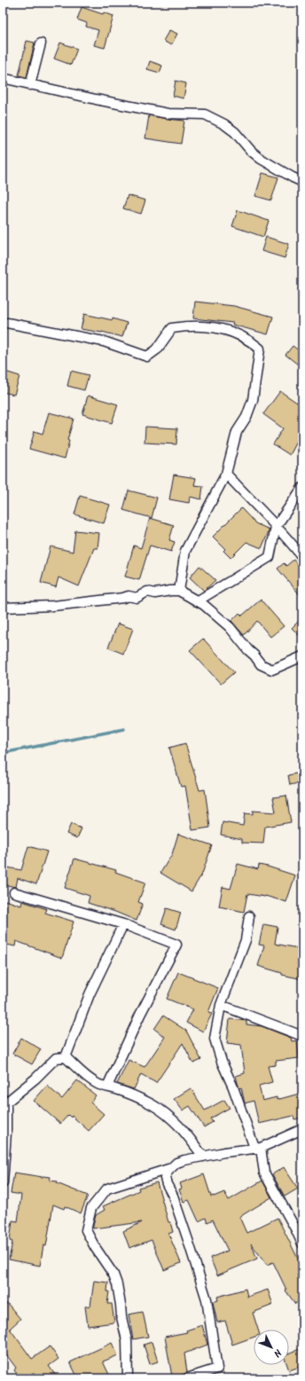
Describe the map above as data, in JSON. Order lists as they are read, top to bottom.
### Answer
{
  "north": "bottom right"
}
